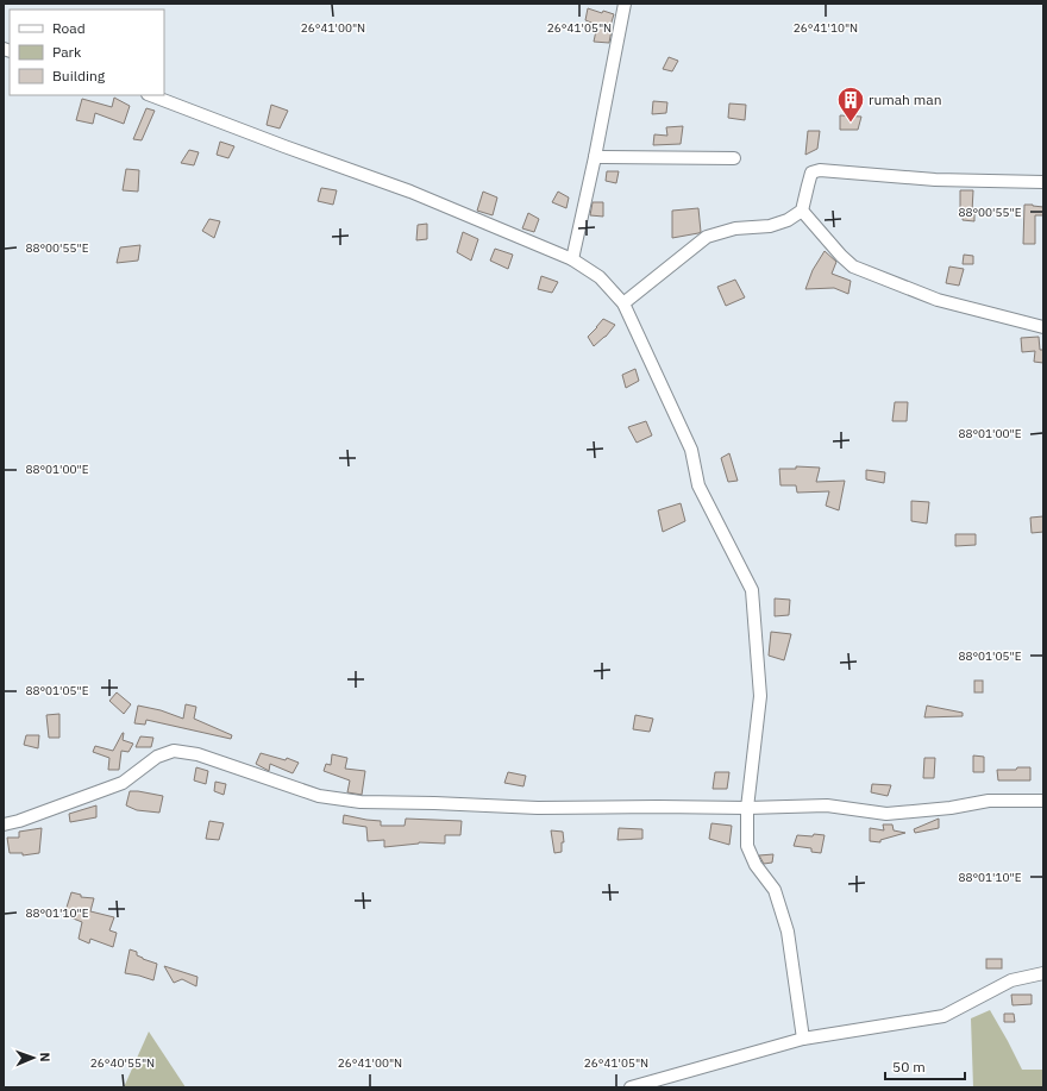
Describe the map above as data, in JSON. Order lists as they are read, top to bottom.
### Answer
{
  "places": {
    "building": ["rumah man"]
  },
  "legend": ["Road", "Park", "Building"],
  "scale_bar": "50 m",
  "north": "right",
  "coordinates": [
    "26°41'00\"N",
    "26°41'05\"N",
    "26°41'10\"N",
    "88°00'55\"E",
    "88°01'00\"E",
    "88°01'05\"E",
    "88°01'10\"E",
    "26°40'55\"N"
  ]
}
